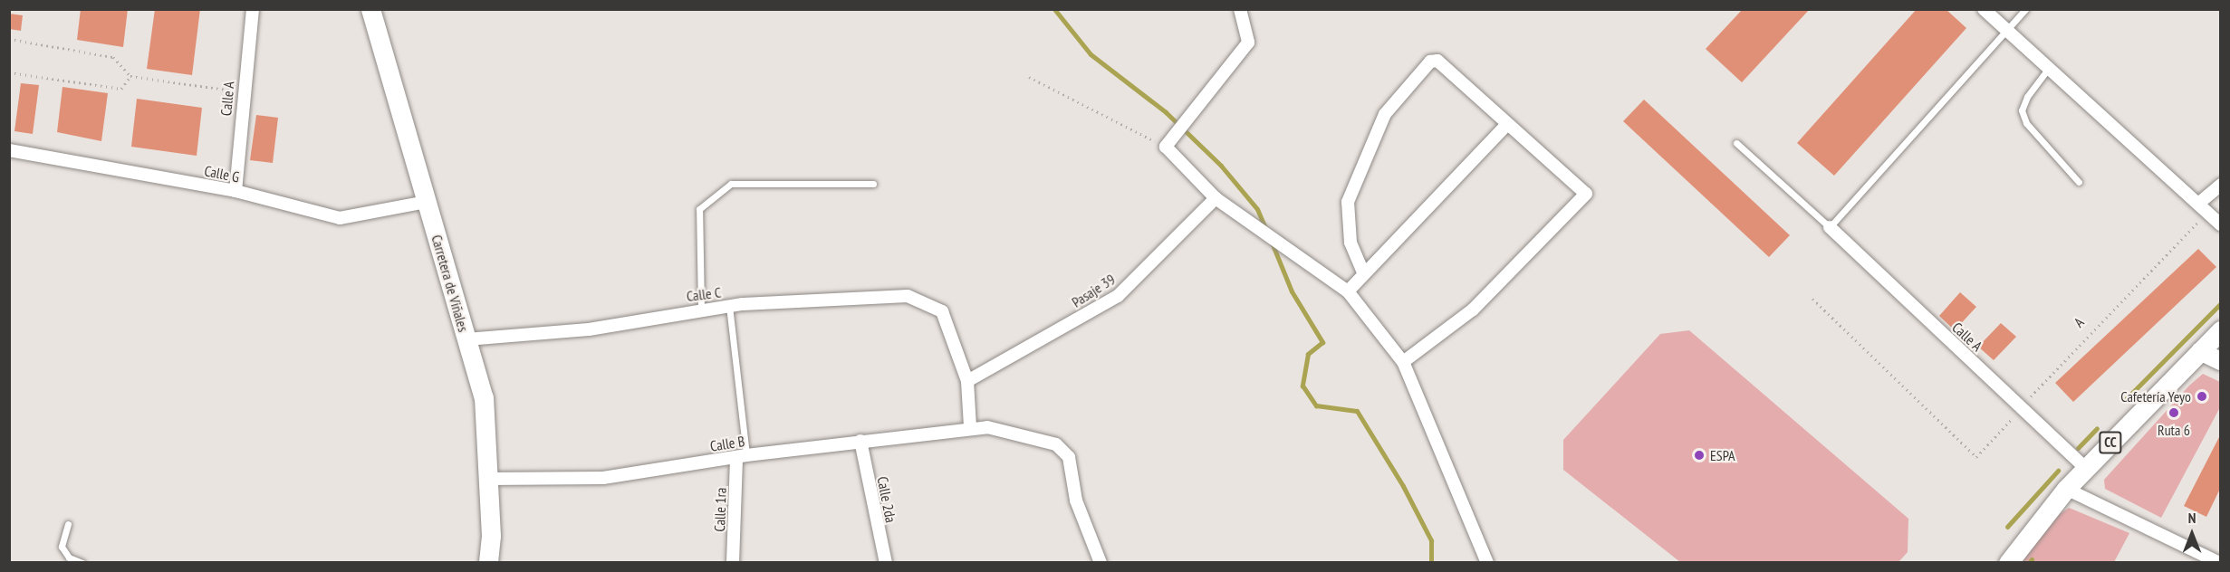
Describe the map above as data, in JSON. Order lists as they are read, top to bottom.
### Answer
{
  "streets": {
    "main road": ["Carretera de Viñales", "CC"],
    "street": [
      "Calle A",
      "Calle G",
      "Pasaje 39",
      "Calle C",
      "Calle B",
      "Calle 2da",
      "Calle 1ra"
    ],
    "path": ["A"]
  },
  "crossings": [
    ["Calle A", "Calle G"],
    ["Calle A", "A"],
    ["Calle A", "CC"],
    ["Calle G", "Carretera de Viñales"],
    ["Carretera de Viñales", "Calle C"],
    ["Carretera de Viñales", "Calle B"],
    ["Pasaje 39", "Calle C"],
    ["Calle B", "Calle 2da"],
    ["Calle B", "Calle 1ra"]
  ],
  "places": ["Cafetería Yeyo", "Ruta 6", "ESPA"],
  "north": "top"
}
